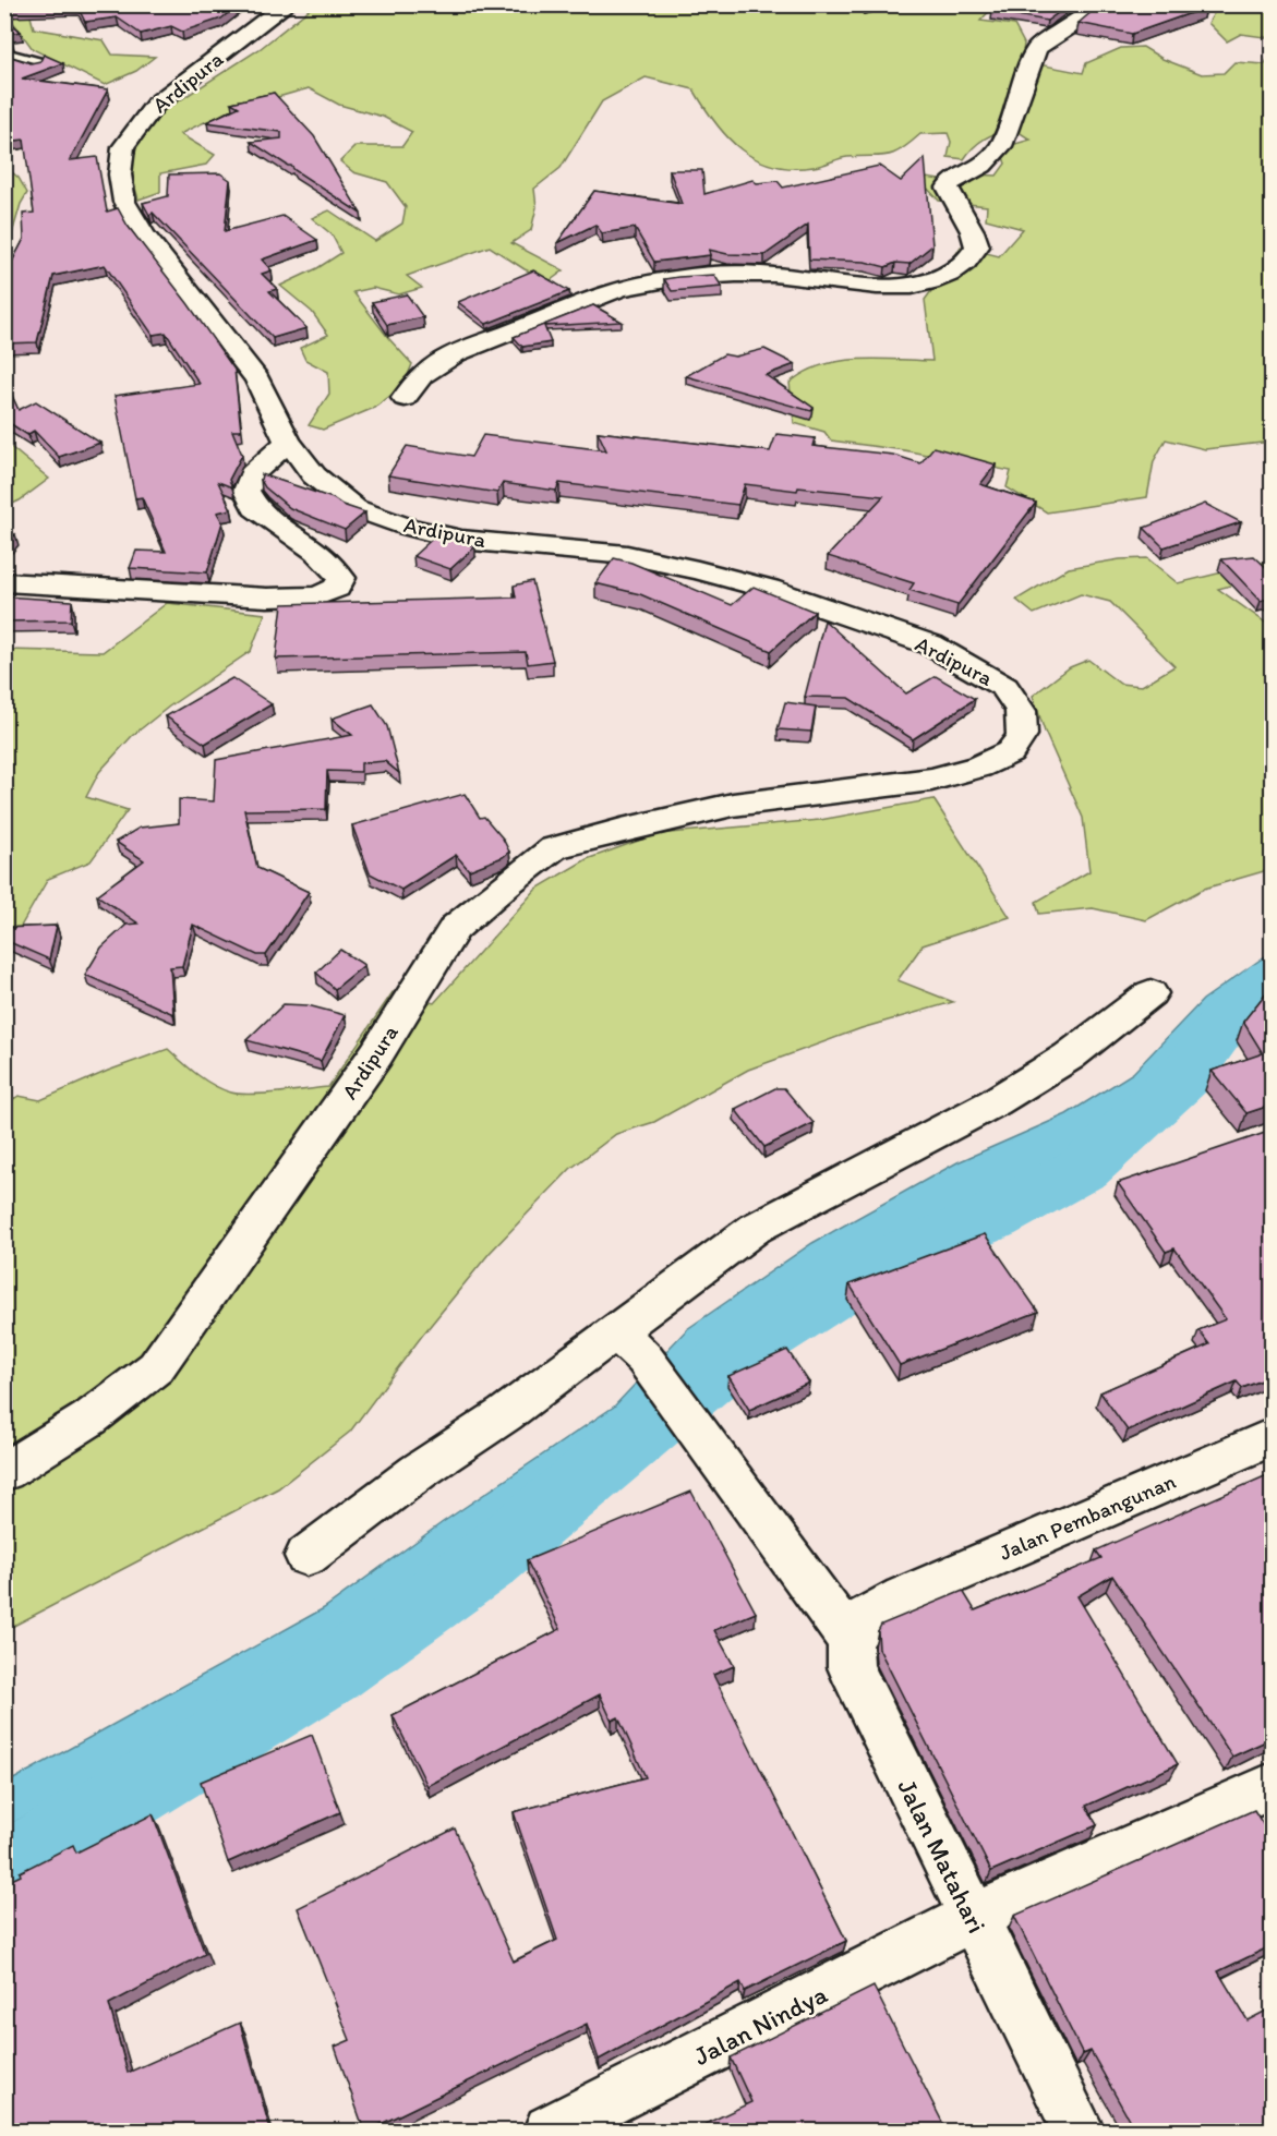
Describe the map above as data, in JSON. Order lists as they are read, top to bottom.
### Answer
{
  "streets": {
    "street": [
      "Ardipura",
      "Jalan Pembangunan",
      "Jalan Matahari",
      "Jalan Nindya"
    ]
  },
  "crossings": [
    ["Jalan Pembangunan", "Jalan Matahari"],
    ["Jalan Matahari", "Jalan Nindya"]
  ]
}
